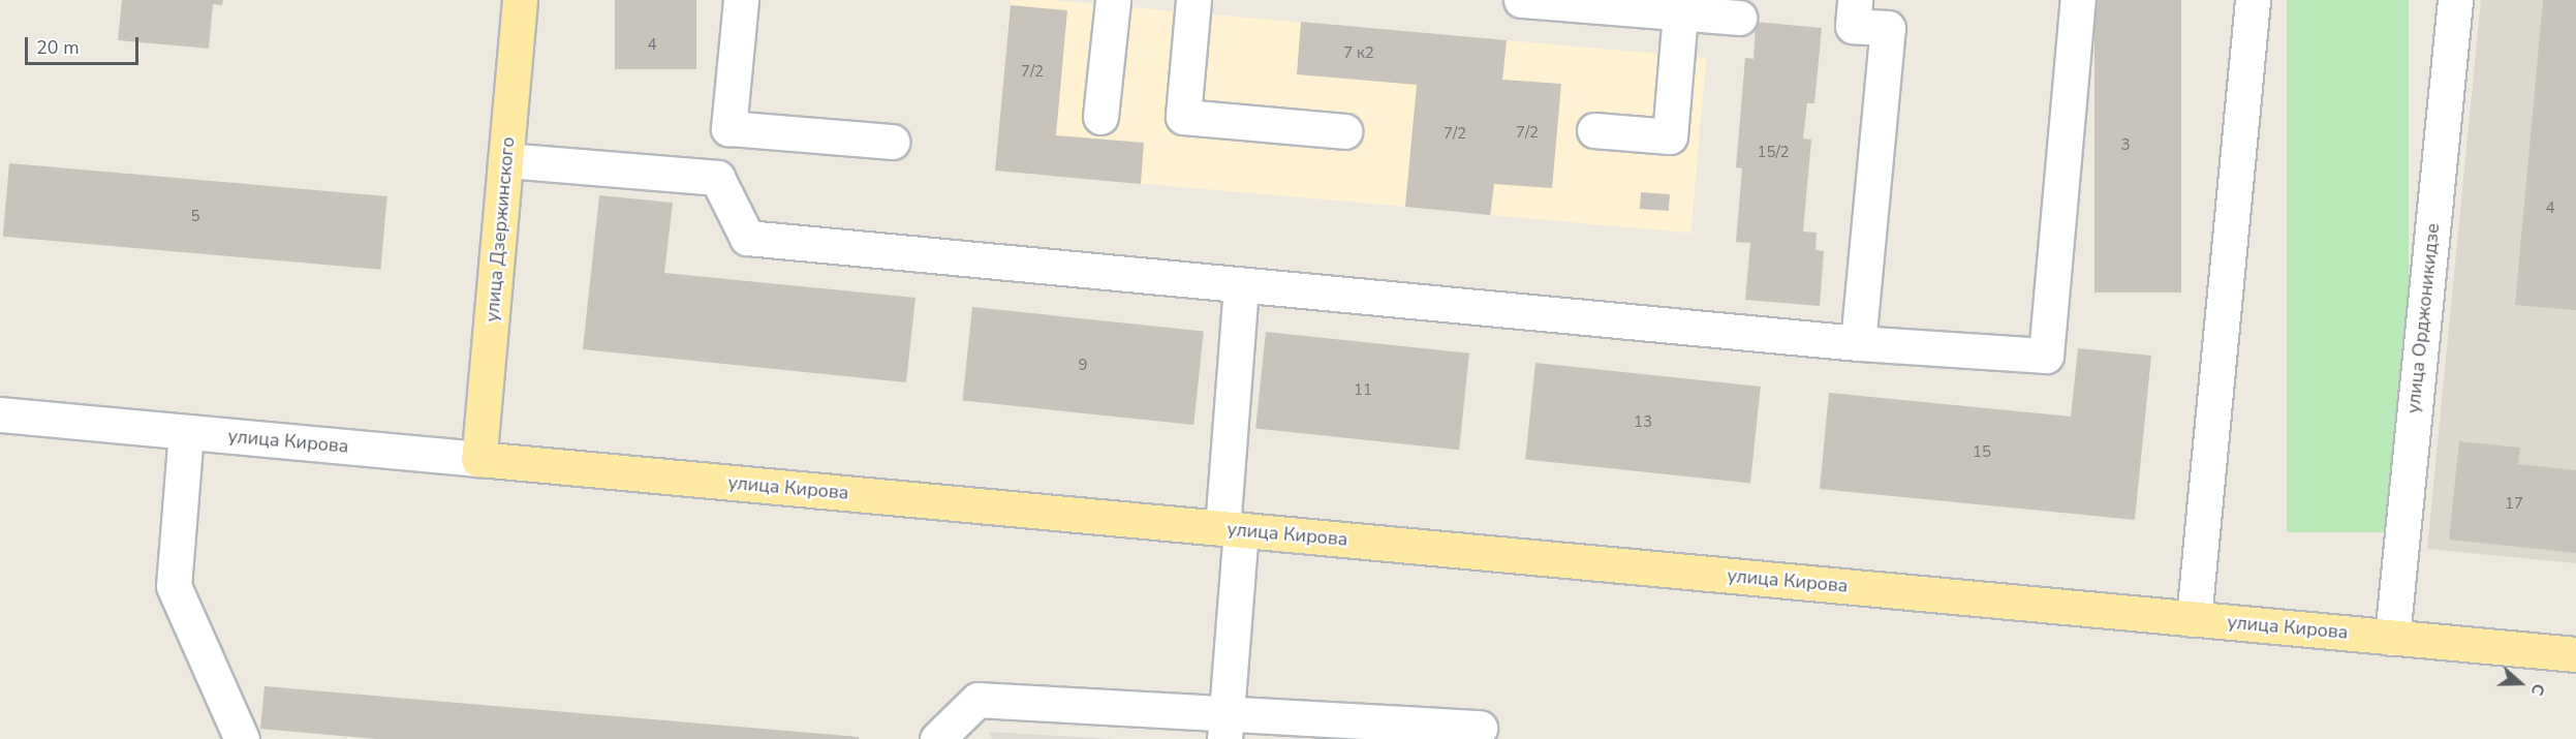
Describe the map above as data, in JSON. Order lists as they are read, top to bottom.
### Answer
{
  "streets": {
    "main road": ["улица Дзержинского", "улица Кирова"],
    "street": ["улица Орджоникидзе"]
  },
  "crossings": [
    ["улица Дзержинского", "улица Кирова"],
    ["улица Орджоникидзе", "улица Кирова"]
  ],
  "house_numbers": [
    "4",
    "7 к2",
    "7/2",
    "7/2",
    "7/2",
    "3",
    "15/2",
    "4",
    "5",
    "9",
    "11",
    "13",
    "15",
    "17"
  ],
  "scale_bar": "20 m",
  "north": "right"
}
